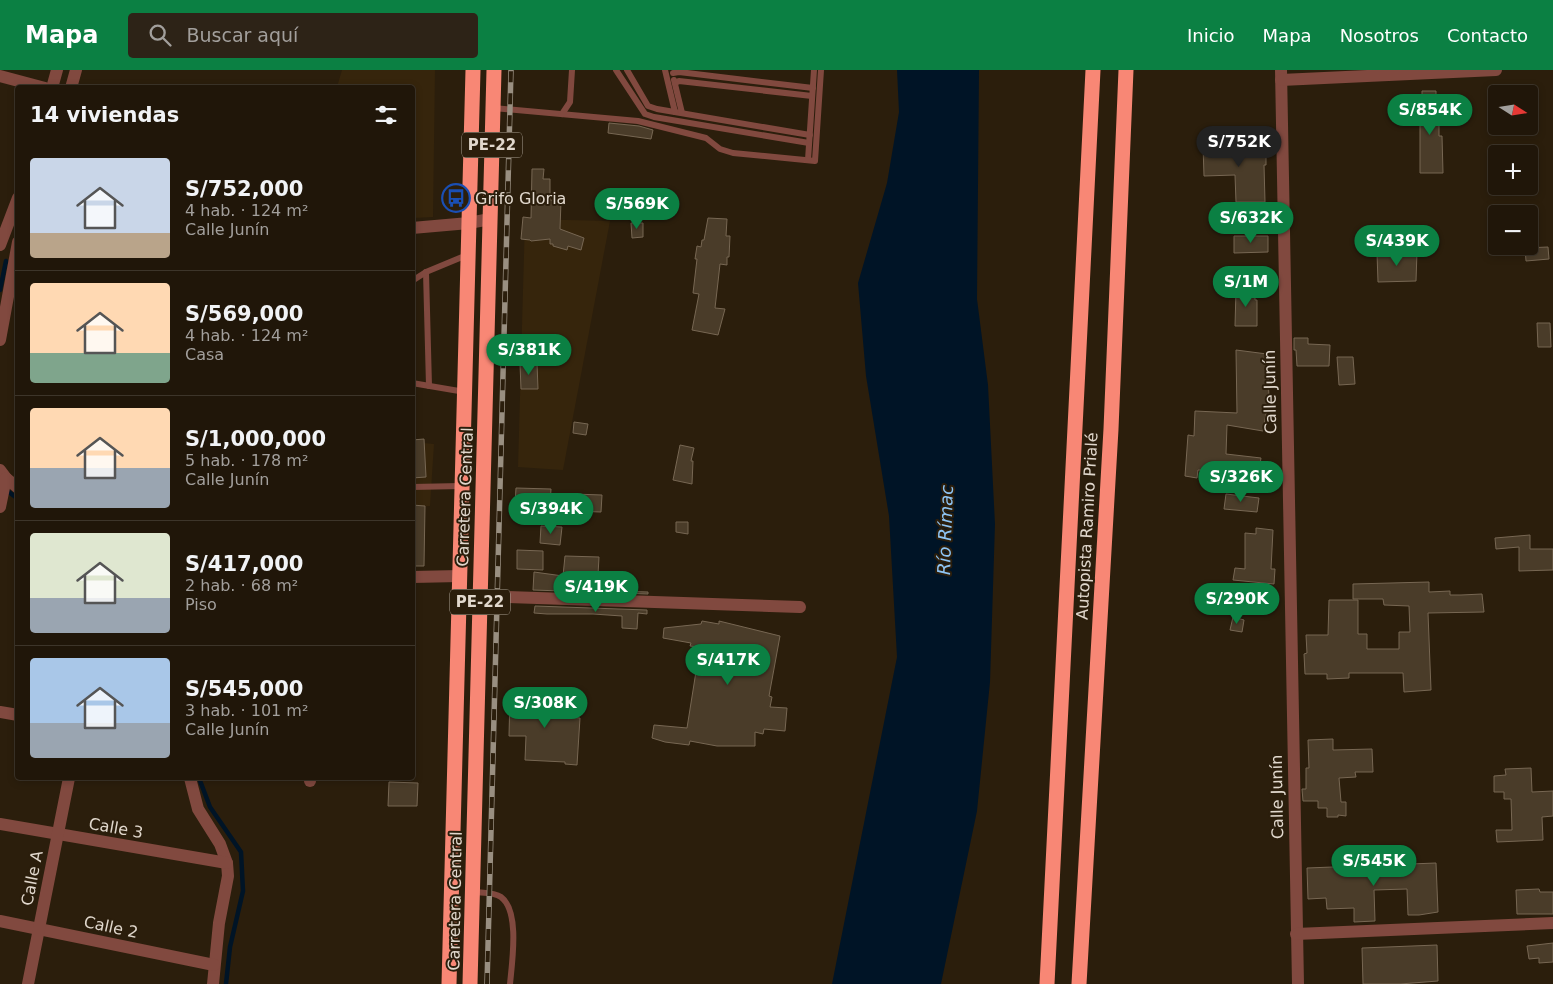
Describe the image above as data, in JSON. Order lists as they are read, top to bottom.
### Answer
{
  "streets": {
    "highway": ["PE-22", "Carretera Central", "Autopista Ramiro Prialé"],
    "street": [
      "Calle Junín",
      "Calle 3",
      "Calle A",
      "Calle 2"
    ]
  },
  "crossings": [
    ["Calle 3", "Calle A"],
    ["Calle A", "Calle 2"]
  ],
  "water": ["Río Rímac"],
  "places": {
    "bus stop": ["Grifo Gloria"]
  },
  "north": "right",
  "page": {
    "header": "Mapa",
    "search": "Buscar aquí",
    "nav": [
      "Inicio",
      "Mapa",
      "Nosotros",
      "Contacto"
    ],
    "map_buttons": ["+", "−"],
    "heading": "14 viviendas",
    "price": [
      "S/854K",
      "S/752K",
      "S/569K",
      "S/632K",
      "S/439K",
      "S/1M",
      "S/381K",
      "S/326K",
      "S/394K",
      "S/419K",
      "S/290K",
      "S/417K",
      "S/308K",
      "S/545K"
    ],
    "list": [
      {
        "name": "S/752,000",
        "note": "4 hab. · 124 m² · Calle Junín"
      },
      {
        "name": "S/569,000",
        "note": "4 hab. · 124 m² · Casa"
      },
      {
        "name": "S/1,000,000",
        "note": "5 hab. · 178 m² · Calle Junín"
      },
      {
        "name": "S/417,000",
        "note": "2 hab. · 68 m² · Piso"
      },
      {
        "name": "S/545,000",
        "note": "3 hab. · 101 m² · Calle Junín"
      }
    ]
  }
}
